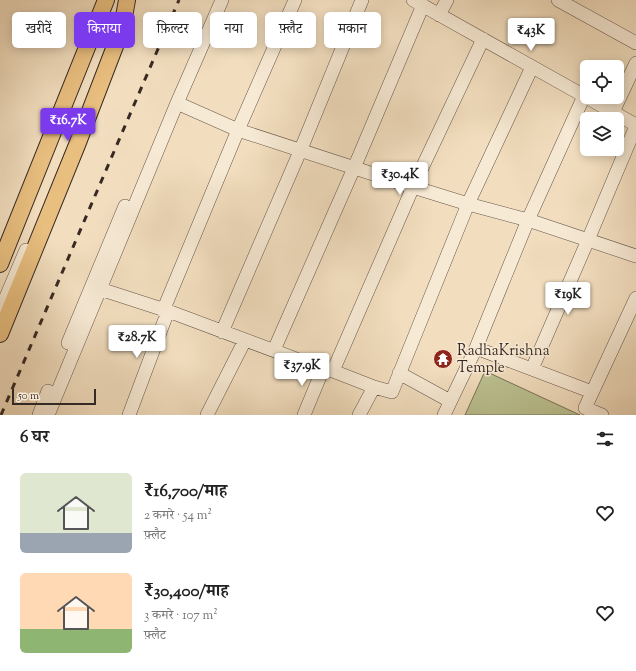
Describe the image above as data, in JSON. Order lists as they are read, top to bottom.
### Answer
{
  "places": {
    "temple": ["RadhaKrishna Temple"]
  },
  "scale_bar": "50 m",
  "page": {
    "chip": [
      "खरीदें",
      "किराया",
      "फ़िल्टर",
      "नया",
      "फ़्लैट",
      "मकान"
    ],
    "price": [
      "₹43K",
      "₹16.7K",
      "₹30.4K",
      "₹19K",
      "₹28.7K",
      "₹37.9K"
    ],
    "scale": "50 m",
    "heading": "6 घर",
    "list": [
      {
        "name": "₹16,700/माह",
        "note": "2 कमरे · 54 m² · फ़्लैट"
      },
      {
        "name": "₹30,400/माह",
        "note": "3 कमरे · 107 m² · फ़्लैट"
      }
    ]
  }
}
